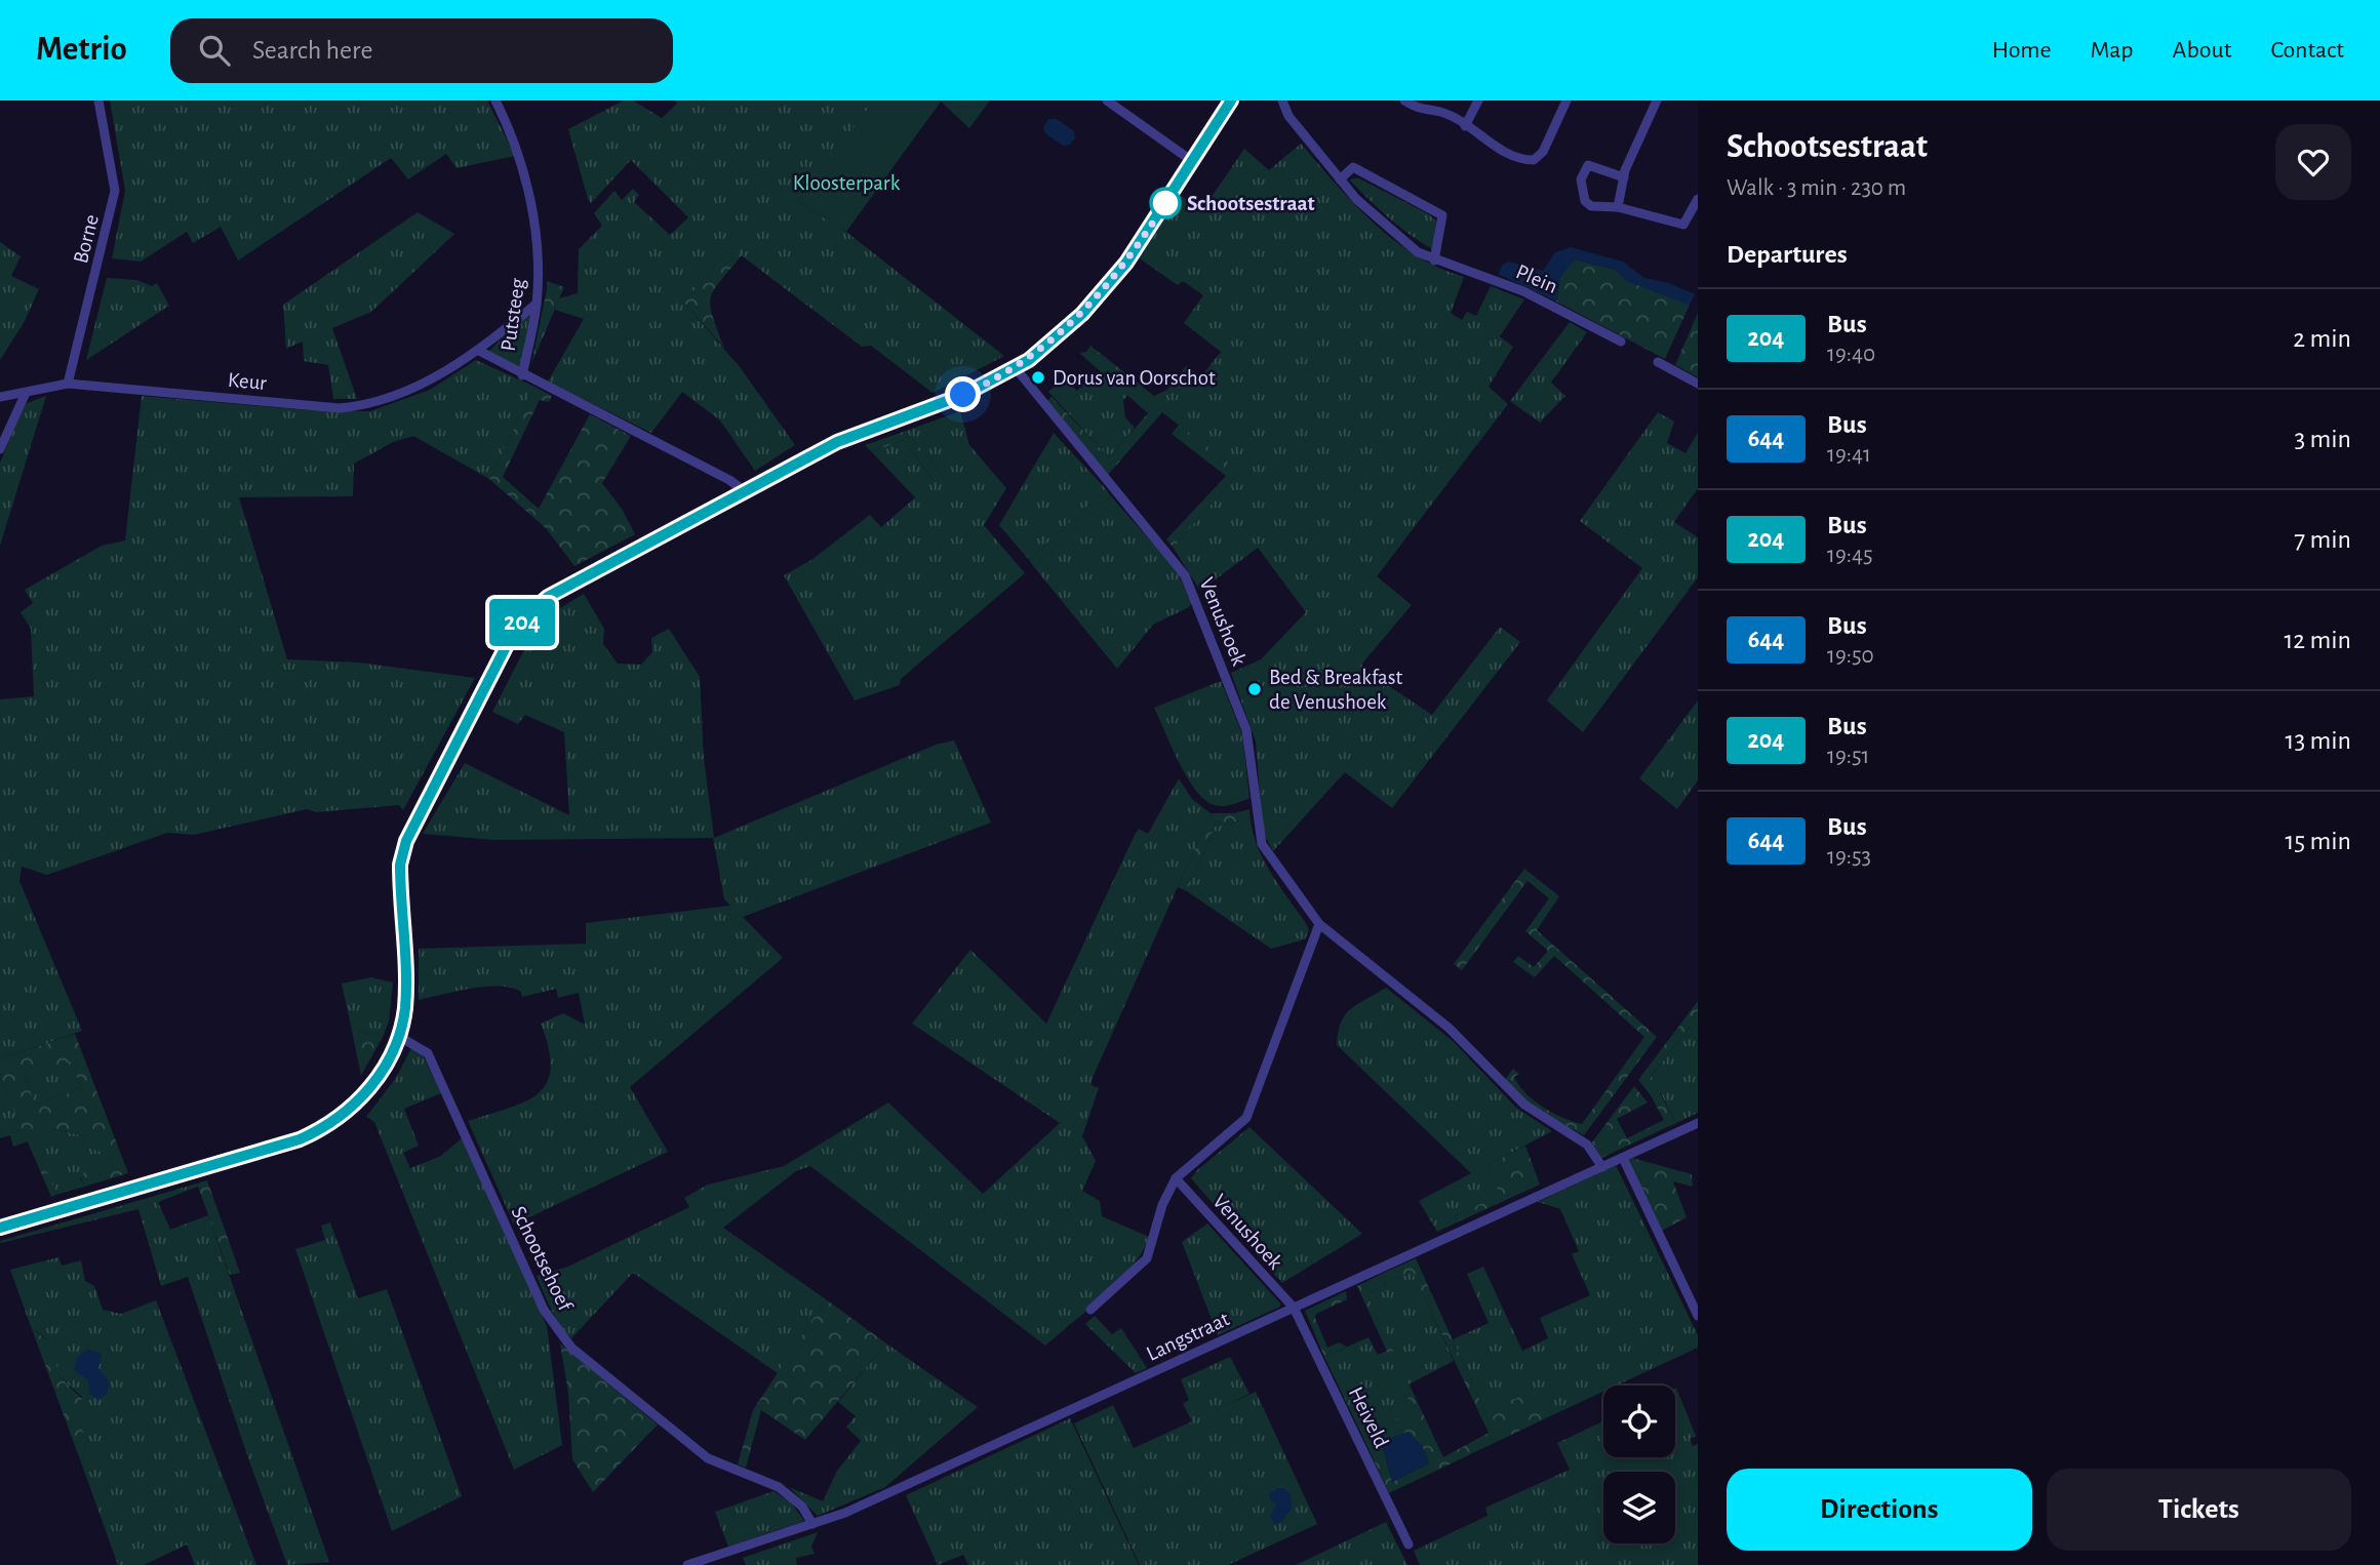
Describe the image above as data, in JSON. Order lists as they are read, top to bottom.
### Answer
{
  "streets": {
    "street": [
      "Borne",
      "Plein",
      "Putsteeg",
      "Keur",
      "Venushoek",
      "Schootsehoef",
      "Langstraat",
      "Heiveld"
    ]
  },
  "crossings": [
    ["Borne", "Keur"],
    ["Putsteeg", "Keur"],
    ["Venushoek", "Langstraat"],
    ["Venushoek", "Heiveld"],
    ["Schootsehoef", "Langstraat"],
    ["Langstraat", "Heiveld"]
  ],
  "parks": ["Kloosterpark"],
  "places": ["Schootsestraat", "Dorus van Oorschot", "Bed & Breakfast de Venushoek"],
  "lines": ["bus line 204"],
  "page": {
    "header": "Metrio",
    "search": "Search here",
    "nav": [
      "Home",
      "Map",
      "About",
      "Contact"
    ],
    "on_map": "204",
    "heading": [
      ["Schootsestraat", "Walk · 3 min · 230 m"],
      "Departures"
    ],
    "list": [
      {
        "mark": "204",
        "name": "Bus",
        "note": "19:40",
        "value": "2 min"
      },
      {
        "mark": "644",
        "name": "Bus",
        "note": "19:41",
        "value": "3 min"
      },
      {
        "mark": "204",
        "name": "Bus",
        "note": "19:45",
        "value": "7 min"
      },
      {
        "mark": "644",
        "name": "Bus",
        "note": "19:50",
        "value": "12 min"
      },
      {
        "mark": "204",
        "name": "Bus",
        "note": "19:51",
        "value": "13 min"
      },
      {
        "mark": "644",
        "name": "Bus",
        "note": "19:53",
        "value": "15 min"
      }
    ],
    "buttons": ["Directions", "Tickets"]
  }
}
